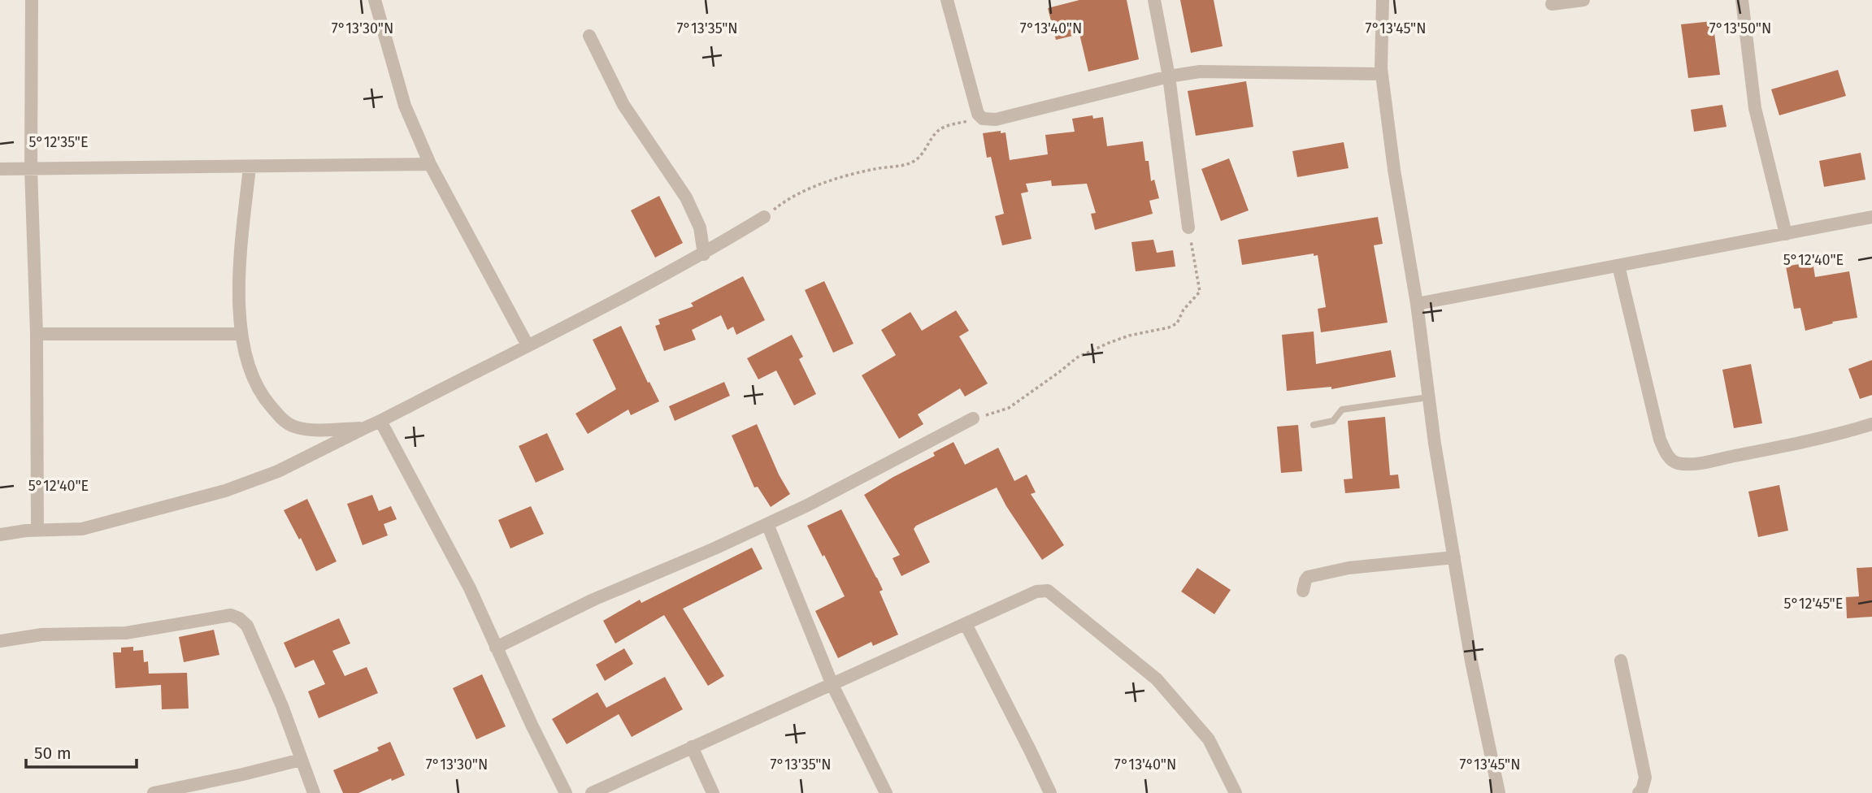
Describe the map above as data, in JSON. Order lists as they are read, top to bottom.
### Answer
{
  "scale_bar": "50 m",
  "coordinates": [
    "7°13'30\"N",
    "7°13'35\"N",
    "7°13'40\"N",
    "7°13'45\"N",
    "7°13'50\"N",
    "5°12'35\"E",
    "5°12'40\"E",
    "5°12'45\"E"
  ]
}
